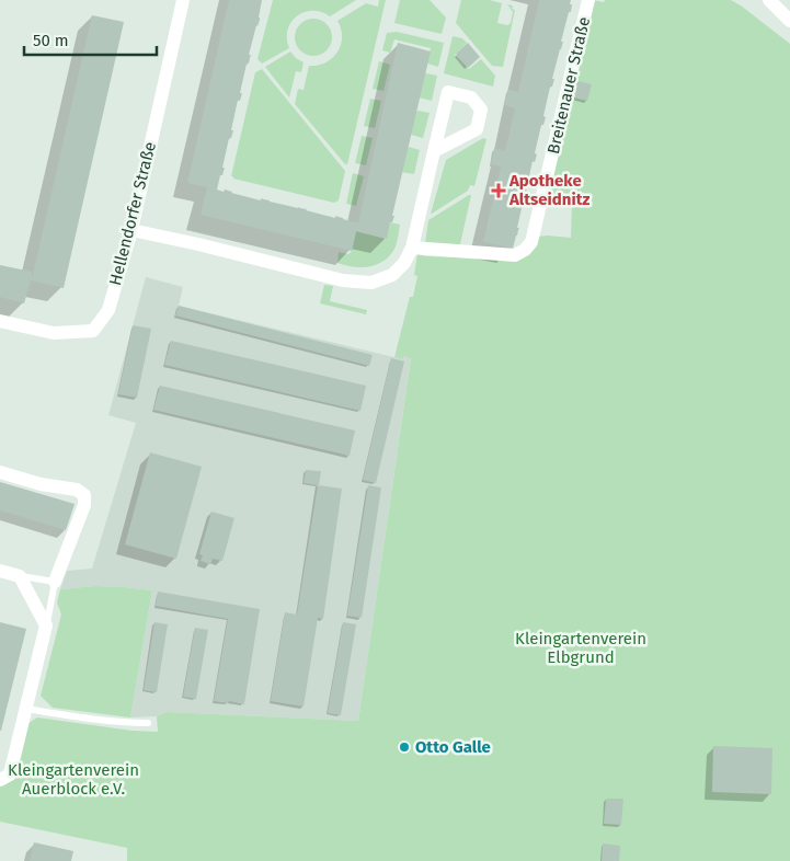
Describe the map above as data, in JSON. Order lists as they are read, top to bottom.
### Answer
{
  "streets": {
    "street": ["Breitenauer Straße", "Hellendorfer Straße"]
  },
  "parks": ["Kleingartenverein Elbgrund", "Kleingartenverein Auerblock e.V."],
  "places": {
    "health": ["Apotheke Altseidnitz"],
    "other": ["Otto Galle"]
  },
  "scale_bar": "50 m"
}
